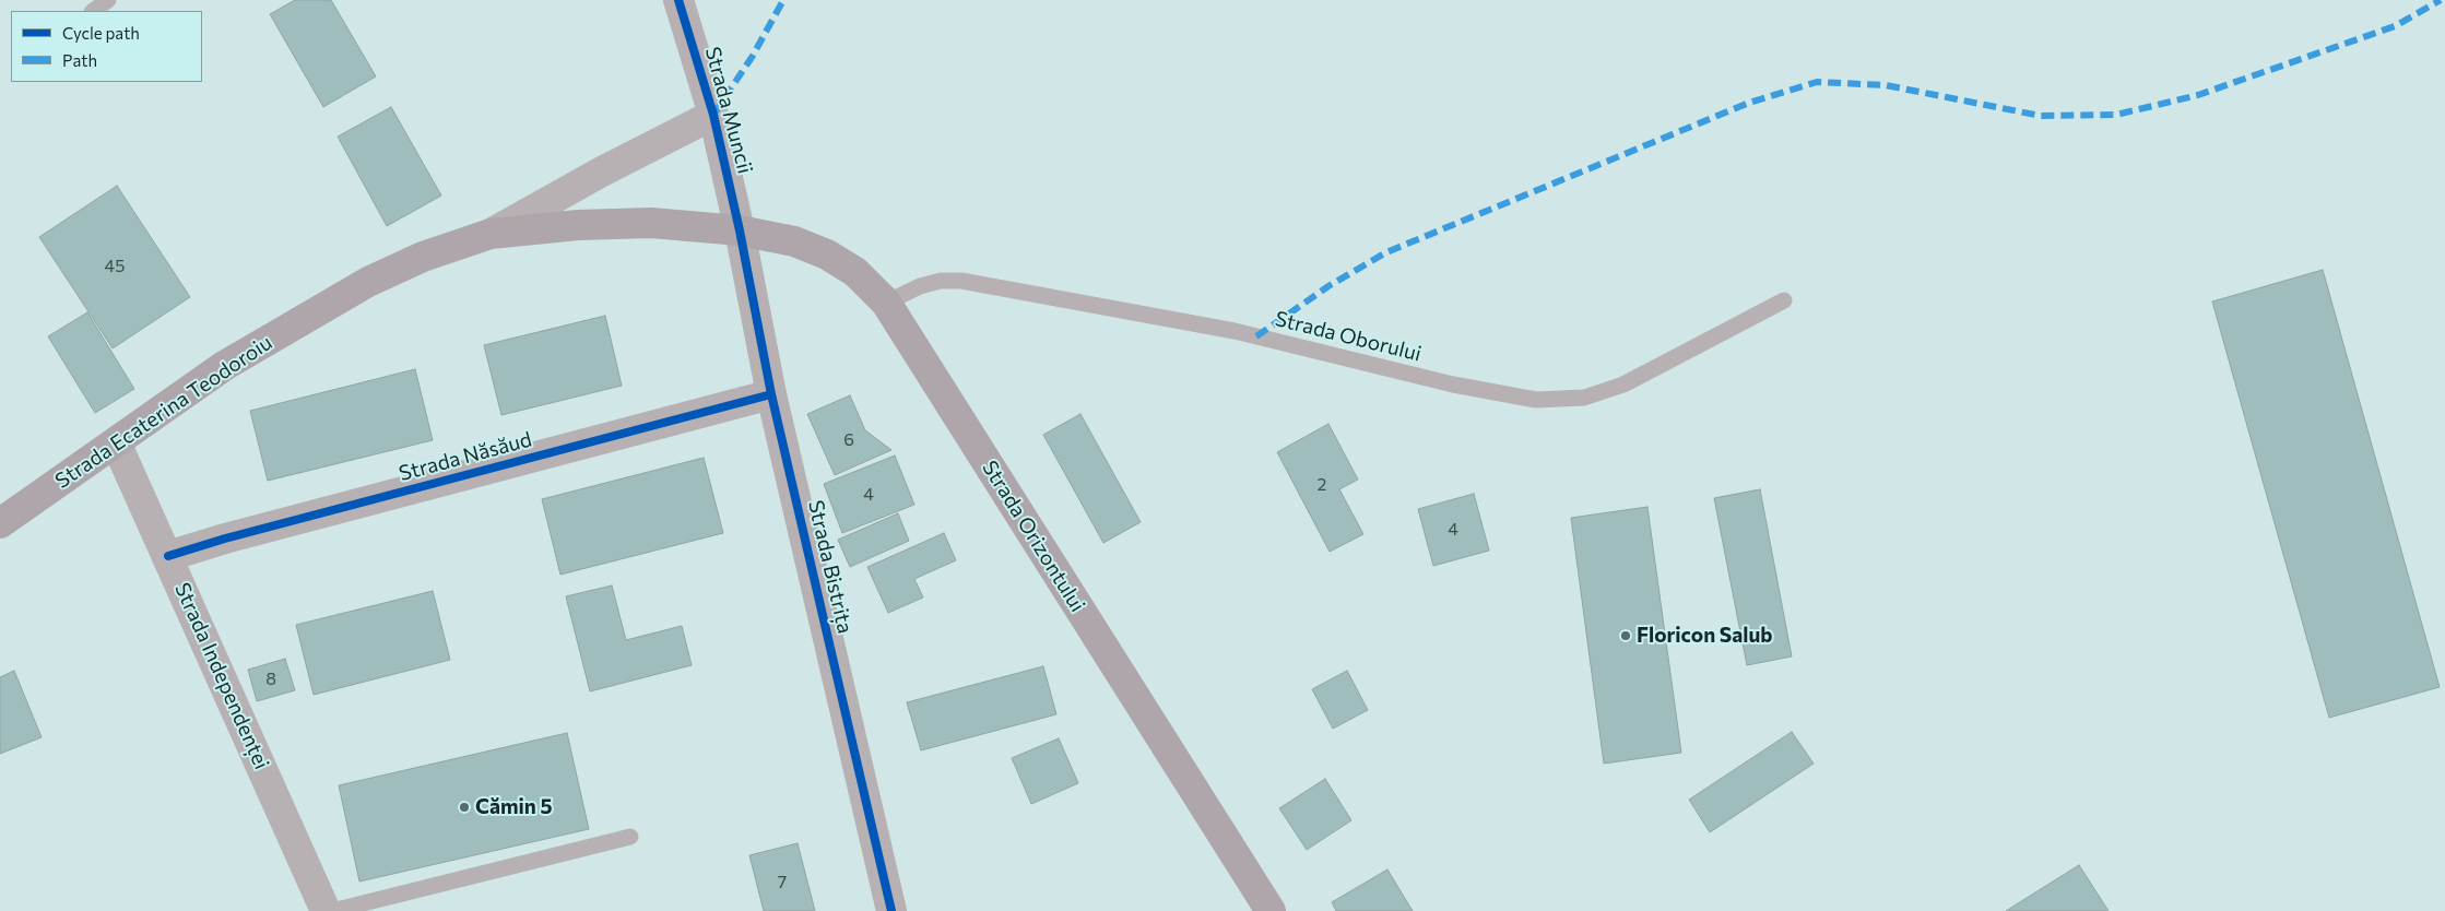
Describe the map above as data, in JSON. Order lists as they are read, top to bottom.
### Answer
{
  "streets": {
    "main road": ["Strada Ecaterina Teodoroiu", "Strada Orizontului"],
    "street": [
      "Strada Muncii",
      "Strada Năsăud",
      "Strada Bistrița",
      "Strada Independenței"
    ],
    "lane": ["Strada Oborului"]
  },
  "crossings": [
    ["Strada Muncii", "Strada Ecaterina Teodoroiu"],
    ["Strada Muncii", "Strada Orizontului"],
    ["Strada Muncii", "Strada Bistrița"],
    ["Strada Oborului", "Strada Orizontului"],
    ["Strada Ecaterina Teodoroiu", "Strada Orizontului"],
    ["Strada Ecaterina Teodoroiu", "Strada Bistrița"],
    ["Strada Ecaterina Teodoroiu", "Strada Independenței"],
    ["Strada Năsăud", "Strada Bistrița"],
    ["Strada Năsăud", "Strada Independenței"],
    ["Strada Orizontului", "Strada Bistrița"]
  ],
  "places": ["Floricon Salub", "Cămin 5"],
  "house_numbers": [
    "45",
    "6",
    "2",
    "4",
    "4",
    "8",
    "7"
  ],
  "legend": ["Cycle path", "Path"]
}
